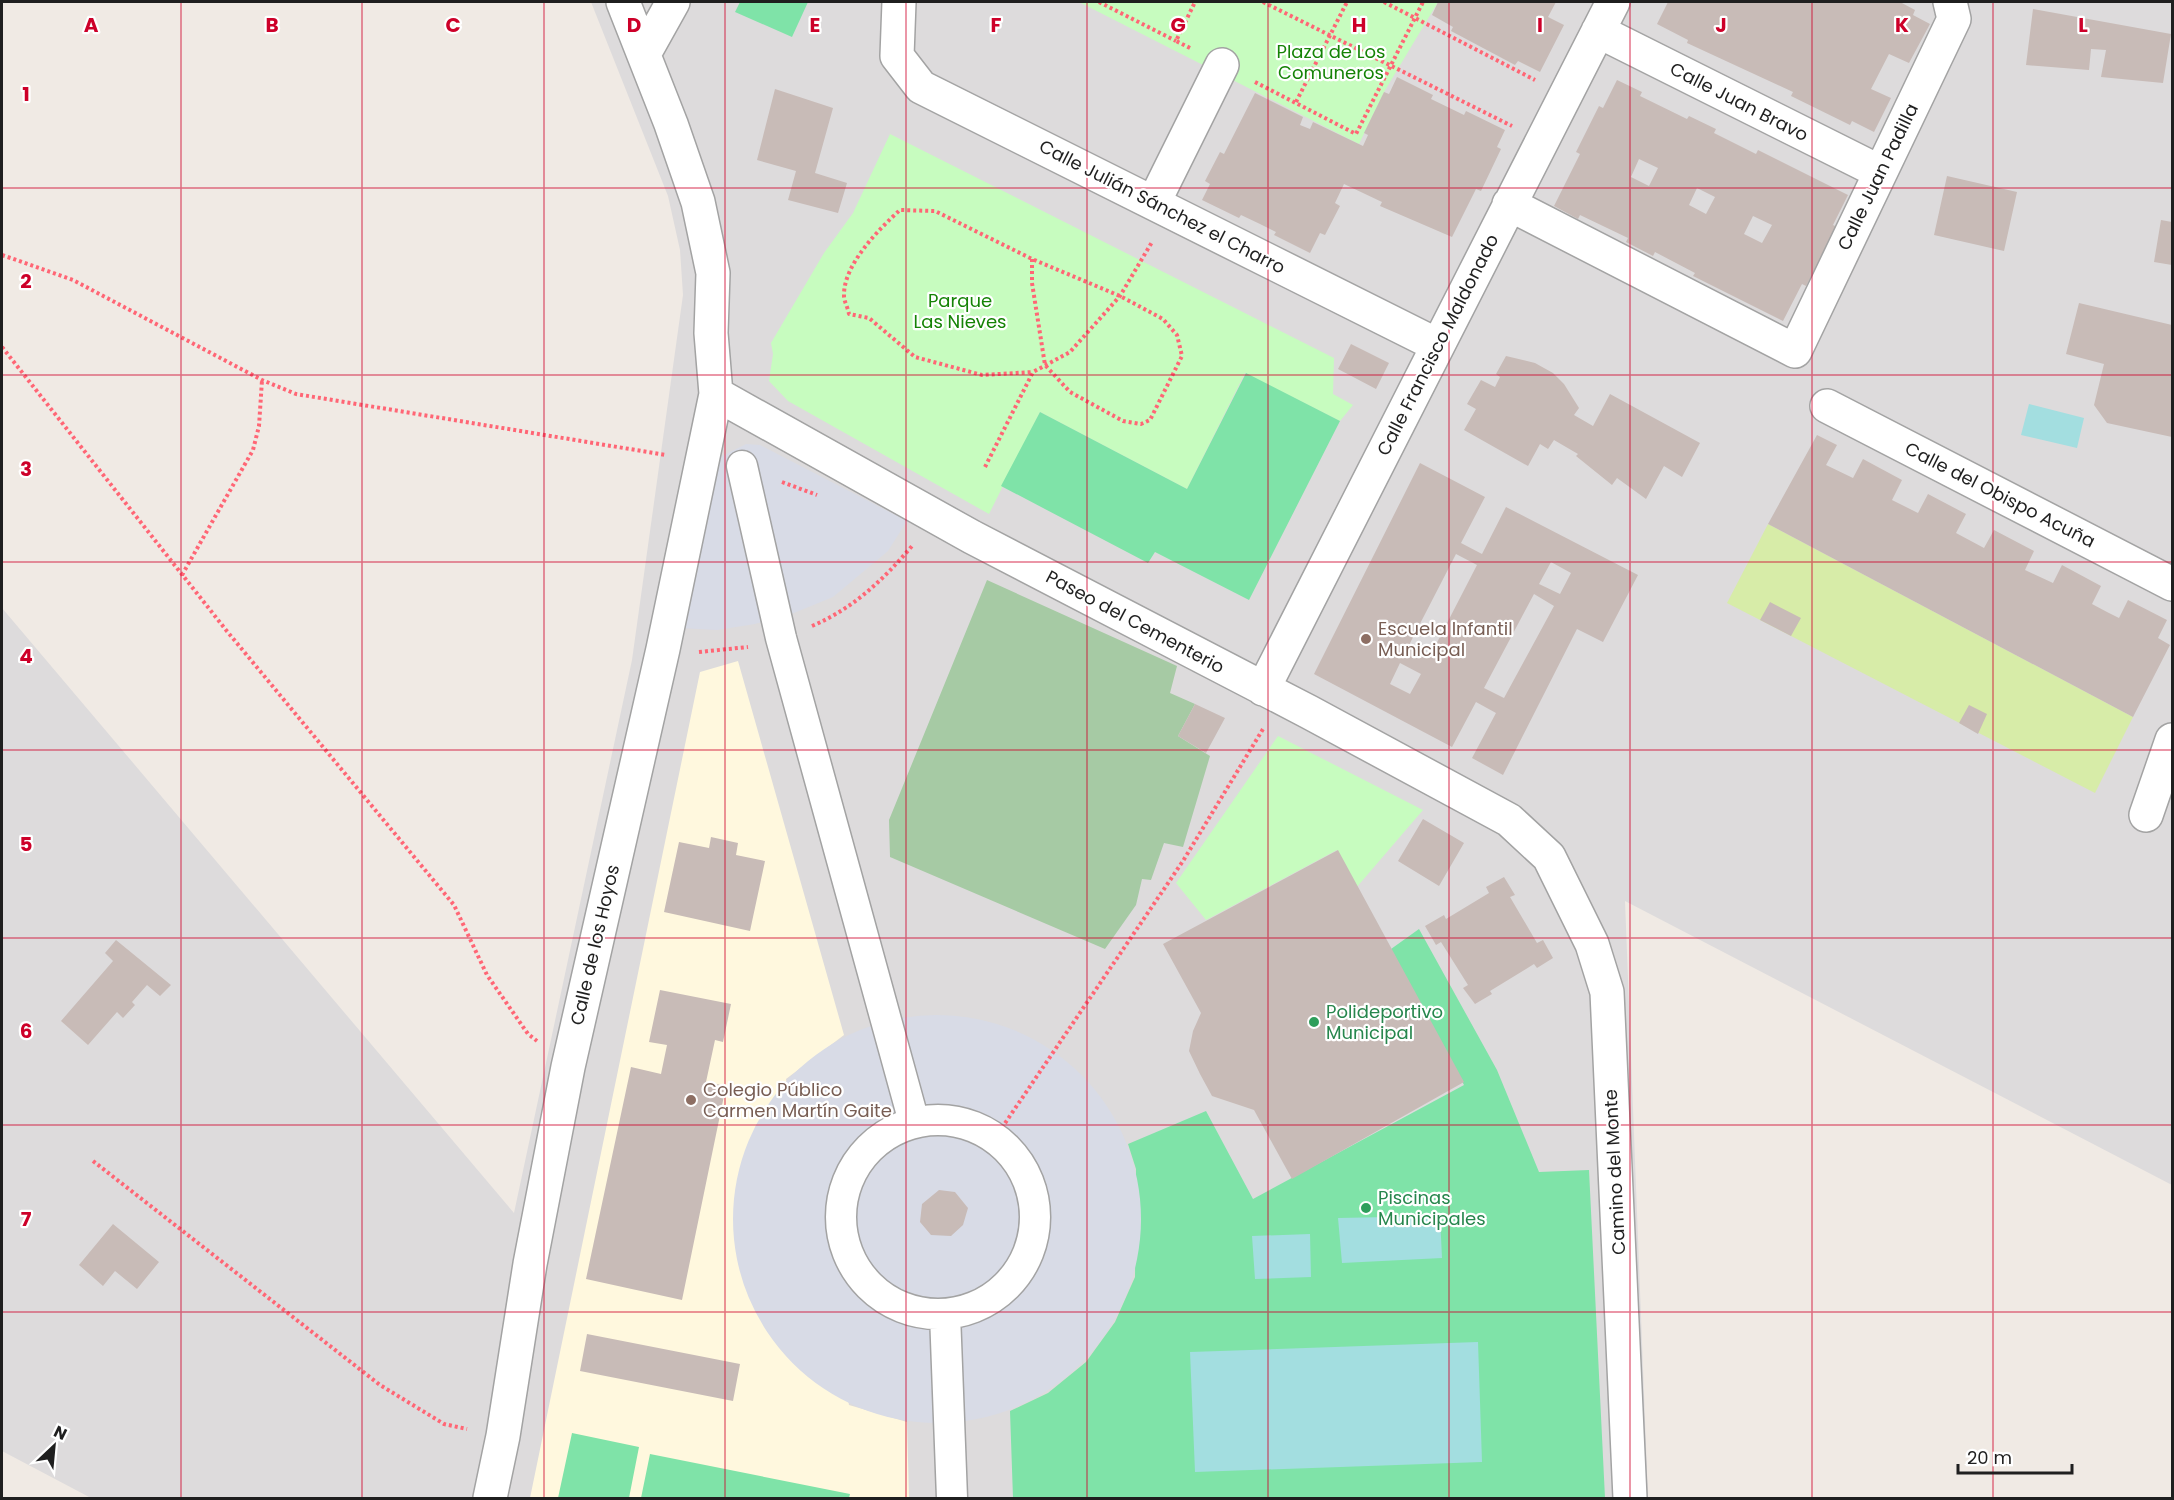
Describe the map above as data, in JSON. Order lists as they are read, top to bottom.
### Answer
{
  "streets": {
    "street": [
      "Calle Juan Bravo",
      "Calle Juan Padilla",
      "Calle Julián Sánchez el Charro",
      "Calle Francisco Maldonado",
      "Calle del Obispo Acuña",
      "Paseo del Cementerio",
      "Calle de los Hoyos",
      "Camino del Monte"
    ]
  },
  "crossings": [
    ["Calle Juan Bravo", "Calle Juan Padilla"],
    ["Calle Juan Bravo", "Calle Francisco Maldonado"],
    ["Calle Juan Padilla", "Calle Francisco Maldonado"],
    ["Calle Julián Sánchez el Charro", "Calle Francisco Maldonado"],
    ["Calle Francisco Maldonado", "Paseo del Cementerio"],
    ["Paseo del Cementerio", "Calle de los Hoyos"],
    ["Paseo del Cementerio", "Camino del Monte"]
  ],
  "parks": ["Plaza de Los Comuneros", "Parque Las Nieves"],
  "places": [
    "Escuela Infantil Municipal",
    "Polideportivo Municipal",
    "Colegio Público Carmen Martín Gaite",
    "Piscinas Municipales"
  ],
  "scale_bar": "20 m",
  "north": "top right",
  "grid": {
    "columns": [
      "A",
      "B",
      "C",
      "D",
      "E",
      "F",
      "G",
      "H",
      "I",
      "J",
      "K",
      "L"
    ],
    "rows": [
      "1",
      "2",
      "3",
      "4",
      "5",
      "6",
      "7"
    ]
  }
}
